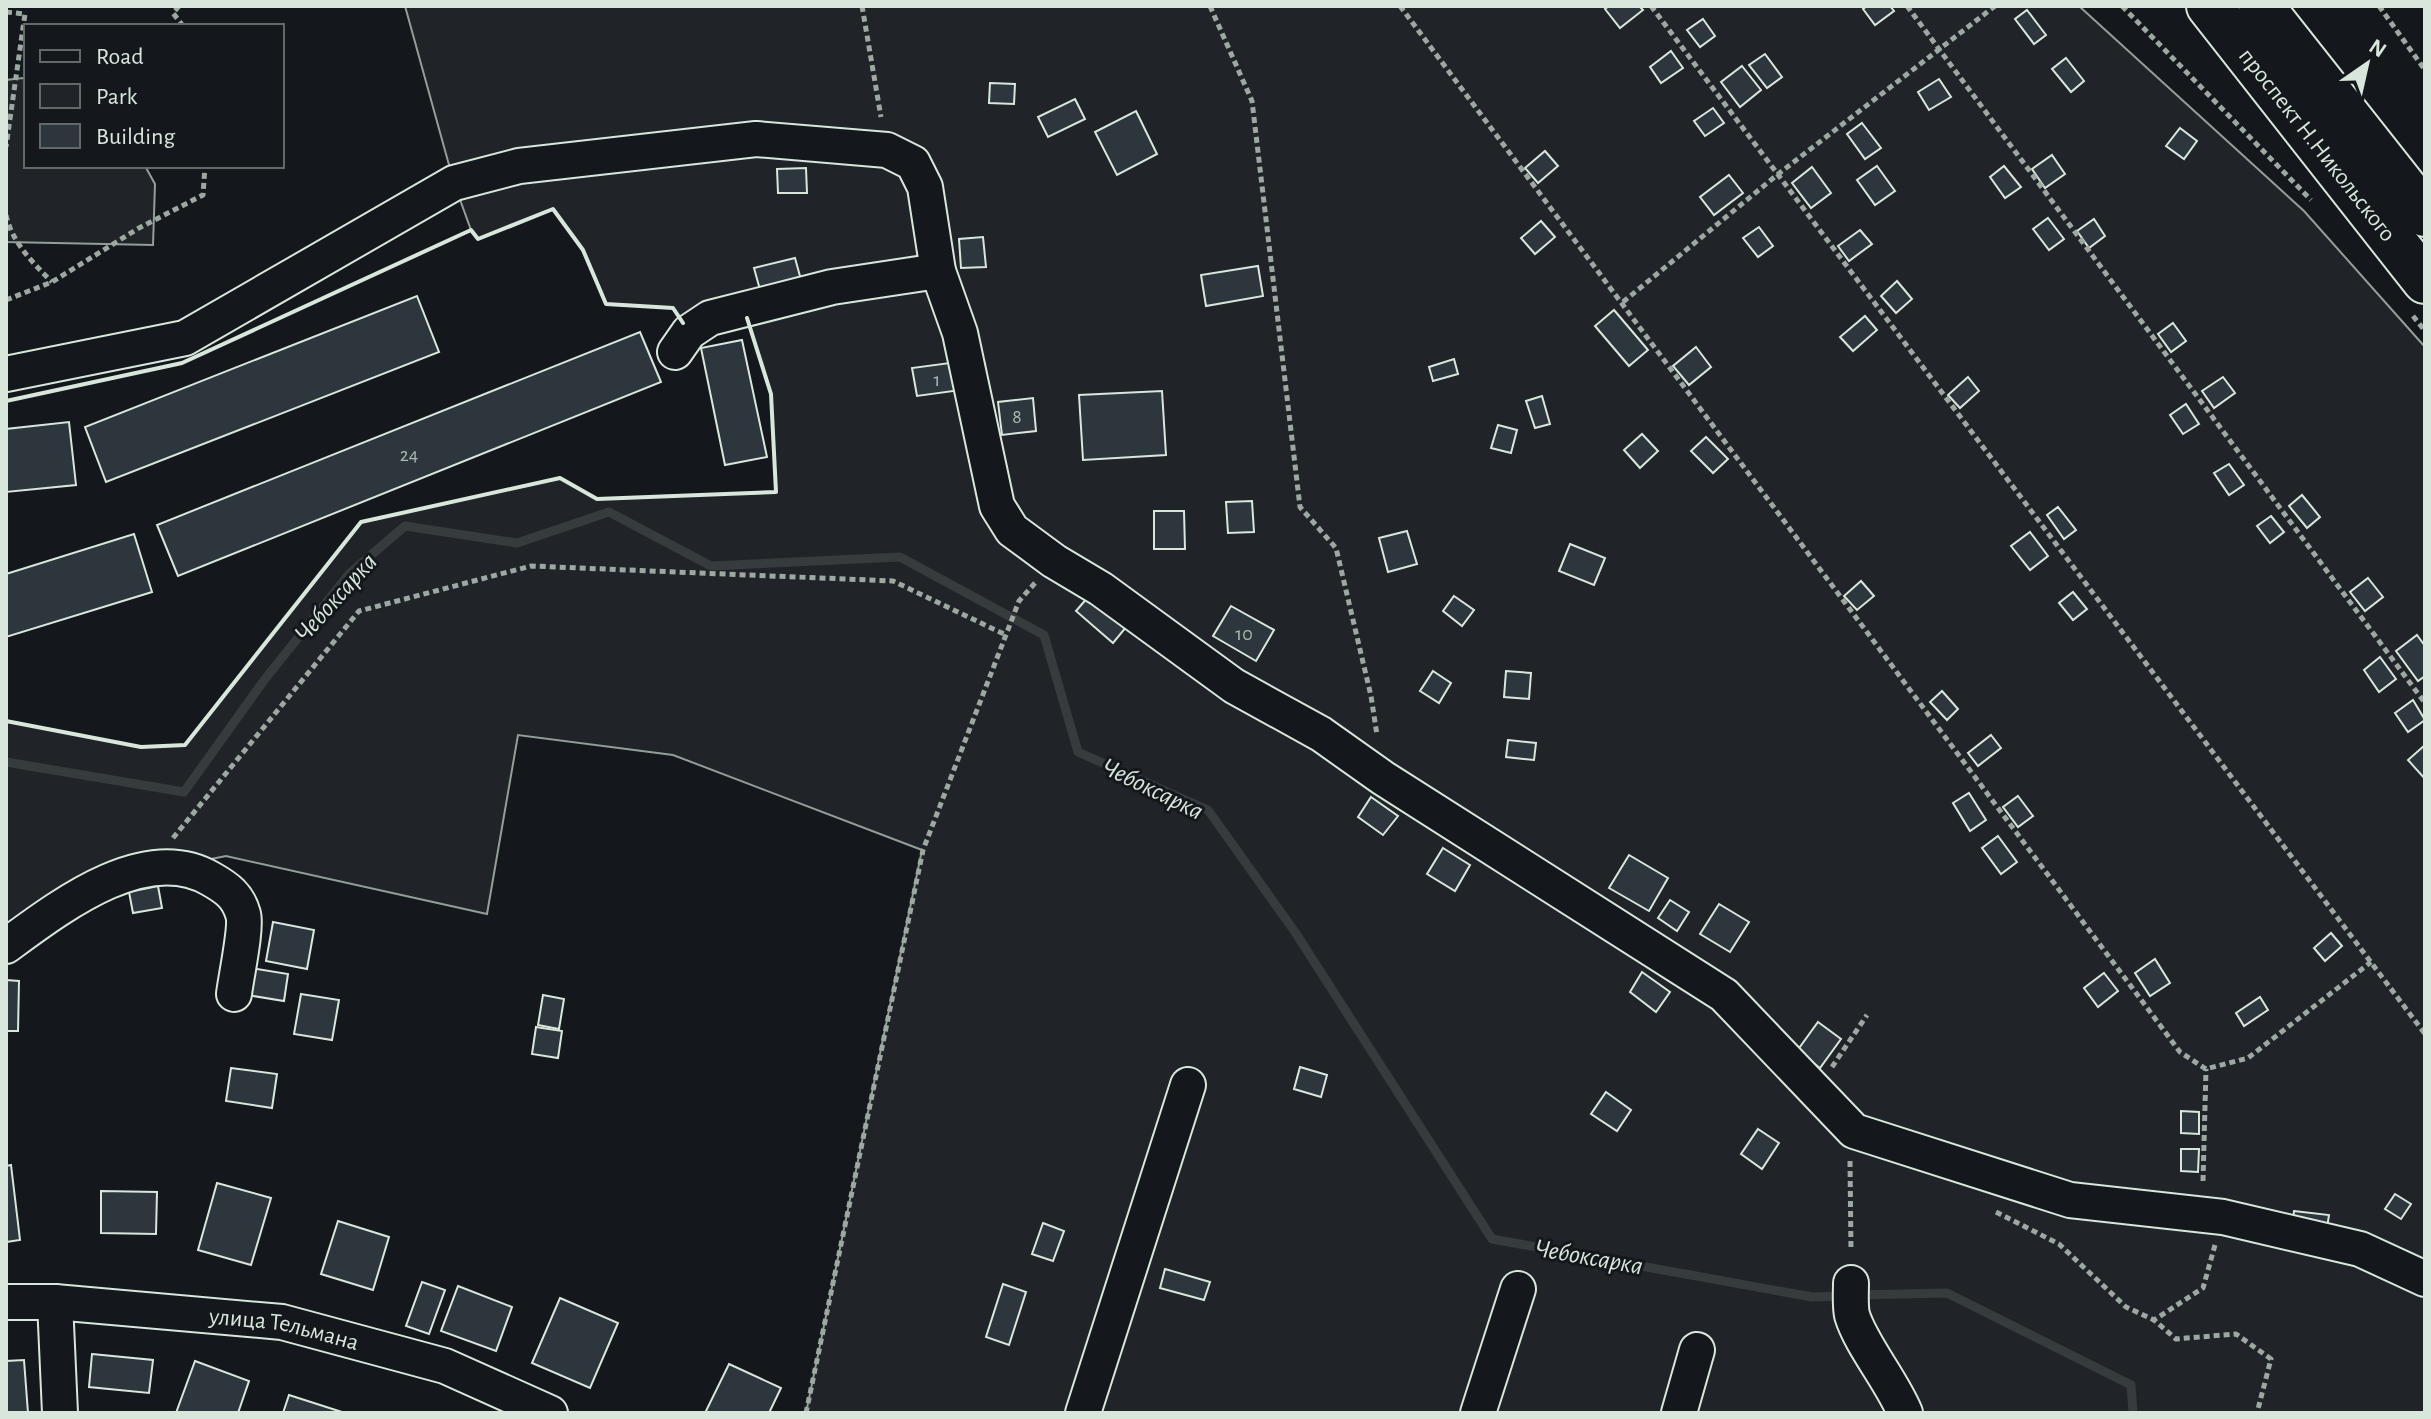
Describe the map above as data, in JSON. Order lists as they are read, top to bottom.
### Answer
{
  "streets": {
    "main road": ["проспект Н.Никольского"],
    "street": ["улица Тельмана"]
  },
  "water": ["Чебоксарка"],
  "house_numbers": [
    "1",
    "8",
    "24",
    "10"
  ],
  "legend": ["Road", "Park", "Building"],
  "north": "top right"
}
